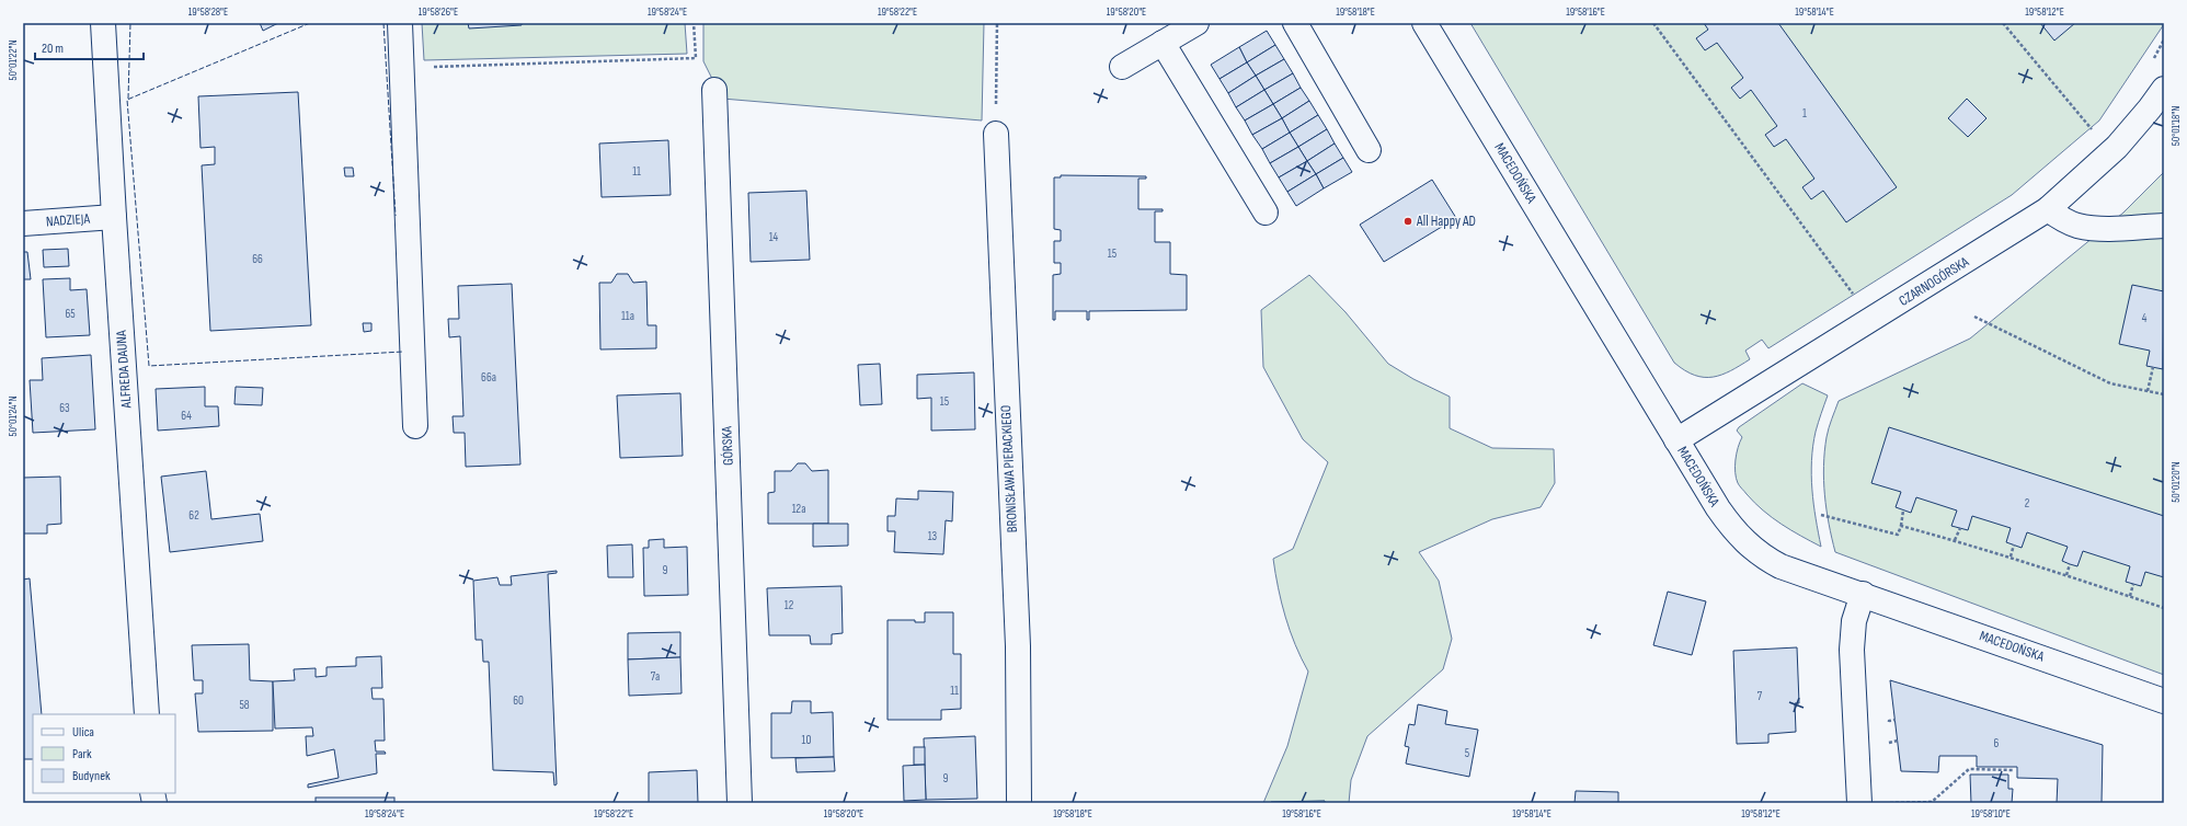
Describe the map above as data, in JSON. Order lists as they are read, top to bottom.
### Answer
{
  "streets": {
    "street": [
      "MACEDOŃSKA",
      "NADZIEJA",
      "CZARNOGÓRSKA",
      "ALFREDA DAUNA",
      "GÓRSKA",
      "BRONISŁAWA PIERACKIEGO"
    ]
  },
  "crossings": [
    ["MACEDOŃSKA", "CZARNOGÓRSKA"],
    ["NADZIEJA", "ALFREDA DAUNA"]
  ],
  "places": ["All Happy AD"],
  "house_numbers": [
    "1",
    "11",
    "14",
    "15",
    "66",
    "65",
    "11a",
    "4",
    "66a",
    "15",
    "63",
    "64",
    "2",
    "12a",
    "62",
    "13",
    "9",
    "12",
    "7a",
    "11",
    "7",
    "60",
    "58",
    "10",
    "6",
    "5",
    "9"
  ],
  "legend": ["Ulica", "Park", "Budynek"],
  "scale_bar": "20 m",
  "coordinates": [
    "19°58'28\"E",
    "19°58'26\"E",
    "19°58'24\"E",
    "19°58'22\"E",
    "19°58'20\"E",
    "19°58'18\"E",
    "19°58'16\"E",
    "19°58'14\"E",
    "19°58'12\"E",
    "50°01'22\"N",
    "50°01'18\"N",
    "50°01'24\"N",
    "50°01'20\"N",
    "19°58'10\"E"
  ]
}
